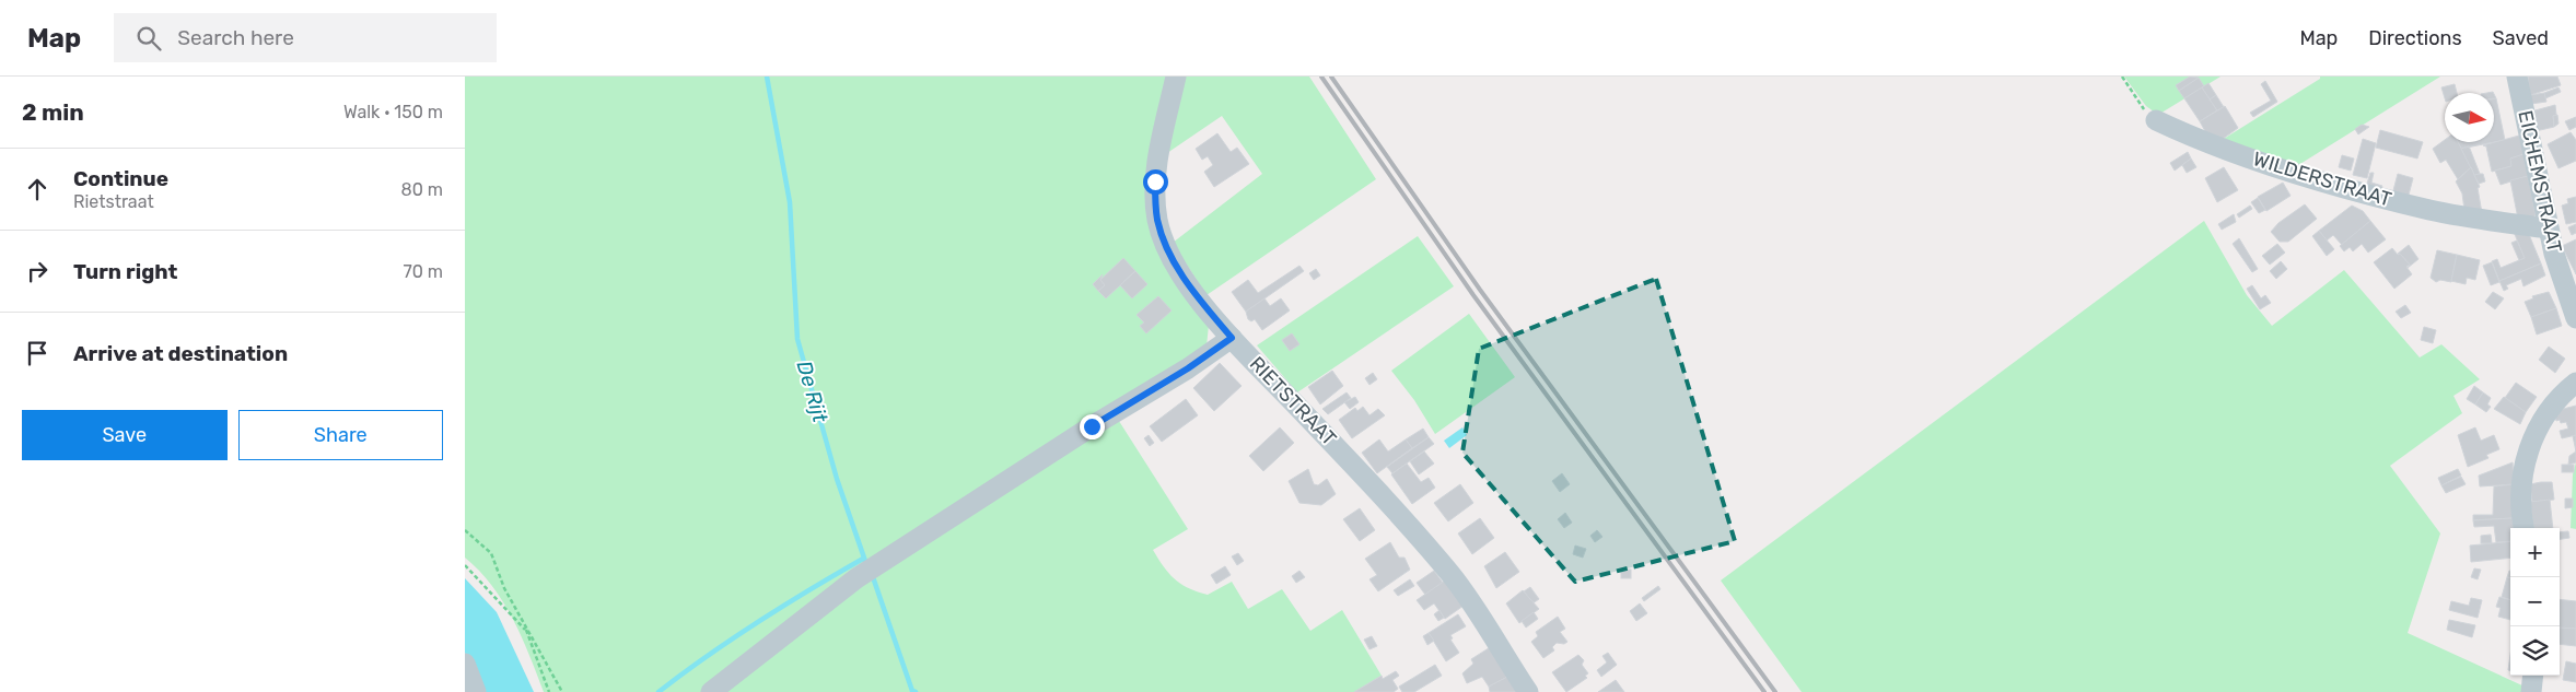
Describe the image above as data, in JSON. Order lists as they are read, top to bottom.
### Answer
{
  "streets": {
    "street": ["WILDERSTRAAT", "EICHEMSTRAAT", "RIETSTRAAT"]
  },
  "crossings": [
    ["WILDERSTRAAT", "EICHEMSTRAAT"]
  ],
  "water": ["De Rijt"],
  "north": "right",
  "page": {
    "header": "Map",
    "search": "Search here",
    "nav": ["Map", "Directions", "Saved"],
    "heading": ["2 min", "Walk · 150 m"],
    "list": [
      ["Continue", "Rietstraat", "80 m"],
      ["Turn right", "70 m"],
      "Arrive at destination"
    ],
    "buttons": ["Save", "Share"],
    "map_buttons": ["+", "−"]
  }
}
